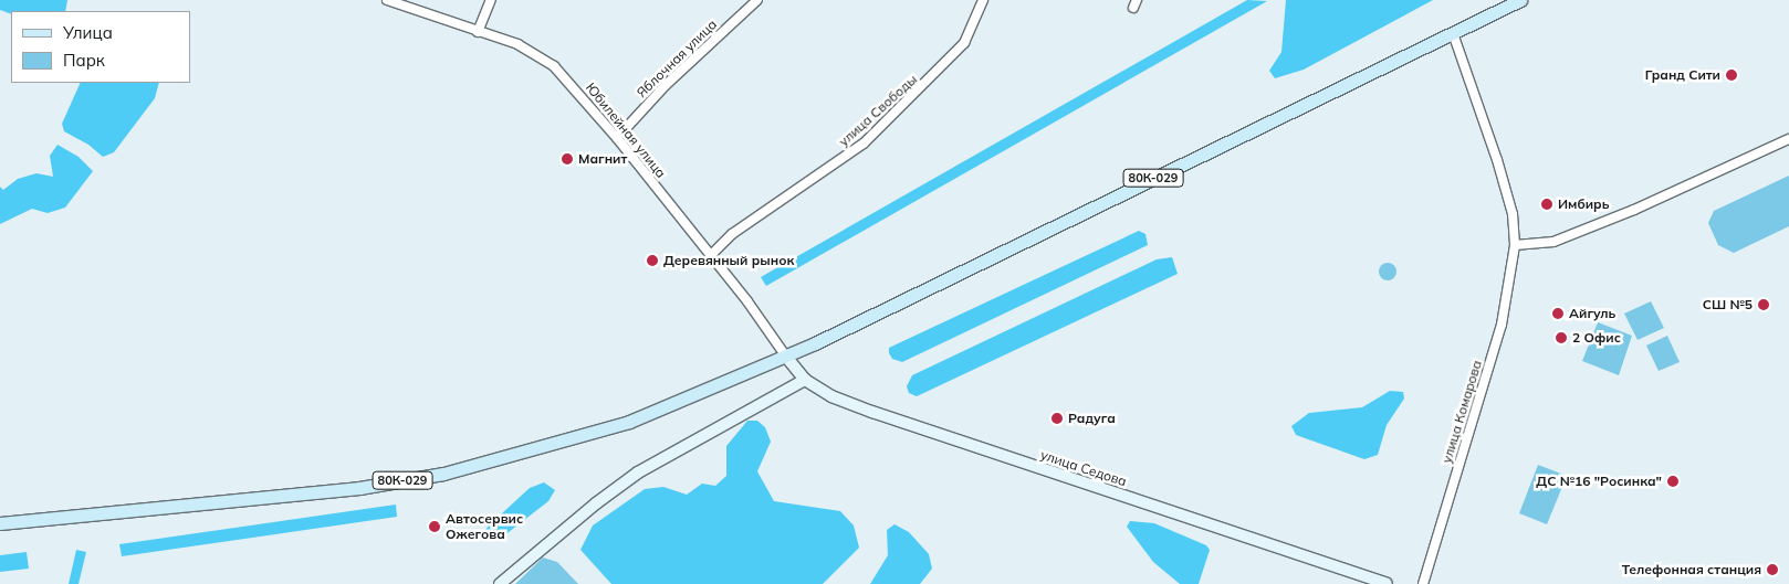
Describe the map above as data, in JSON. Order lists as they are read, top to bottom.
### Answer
{
  "streets": {
    "main road": ["80К-029", "улица Седова"],
    "street": [
      "Яблочная улица",
      "улица Свободы",
      "Юбилейная улица",
      "улица Комарова"
    ]
  },
  "crossings": [
    ["Яблочная улица", "Юбилейная улица"],
    ["улица Свободы", "Юбилейная улица"],
    ["Юбилейная улица", "80К-029"],
    ["Юбилейная улица", "улица Седова"],
    ["80К-029", "улица Комарова"],
    ["80К-029", "улица Седова"]
  ],
  "places": [
    "Гранд Сити",
    "Магнит",
    "Имбирь",
    "Деревянный рынок",
    "СШ №5",
    "Айгуль",
    "2 Офис",
    "Радуга",
    "ДС №16 \"Росинка\"",
    "Автосервис Ожегова",
    "Телефонная станция"
  ],
  "legend": ["Улица", "Парк"]
}
